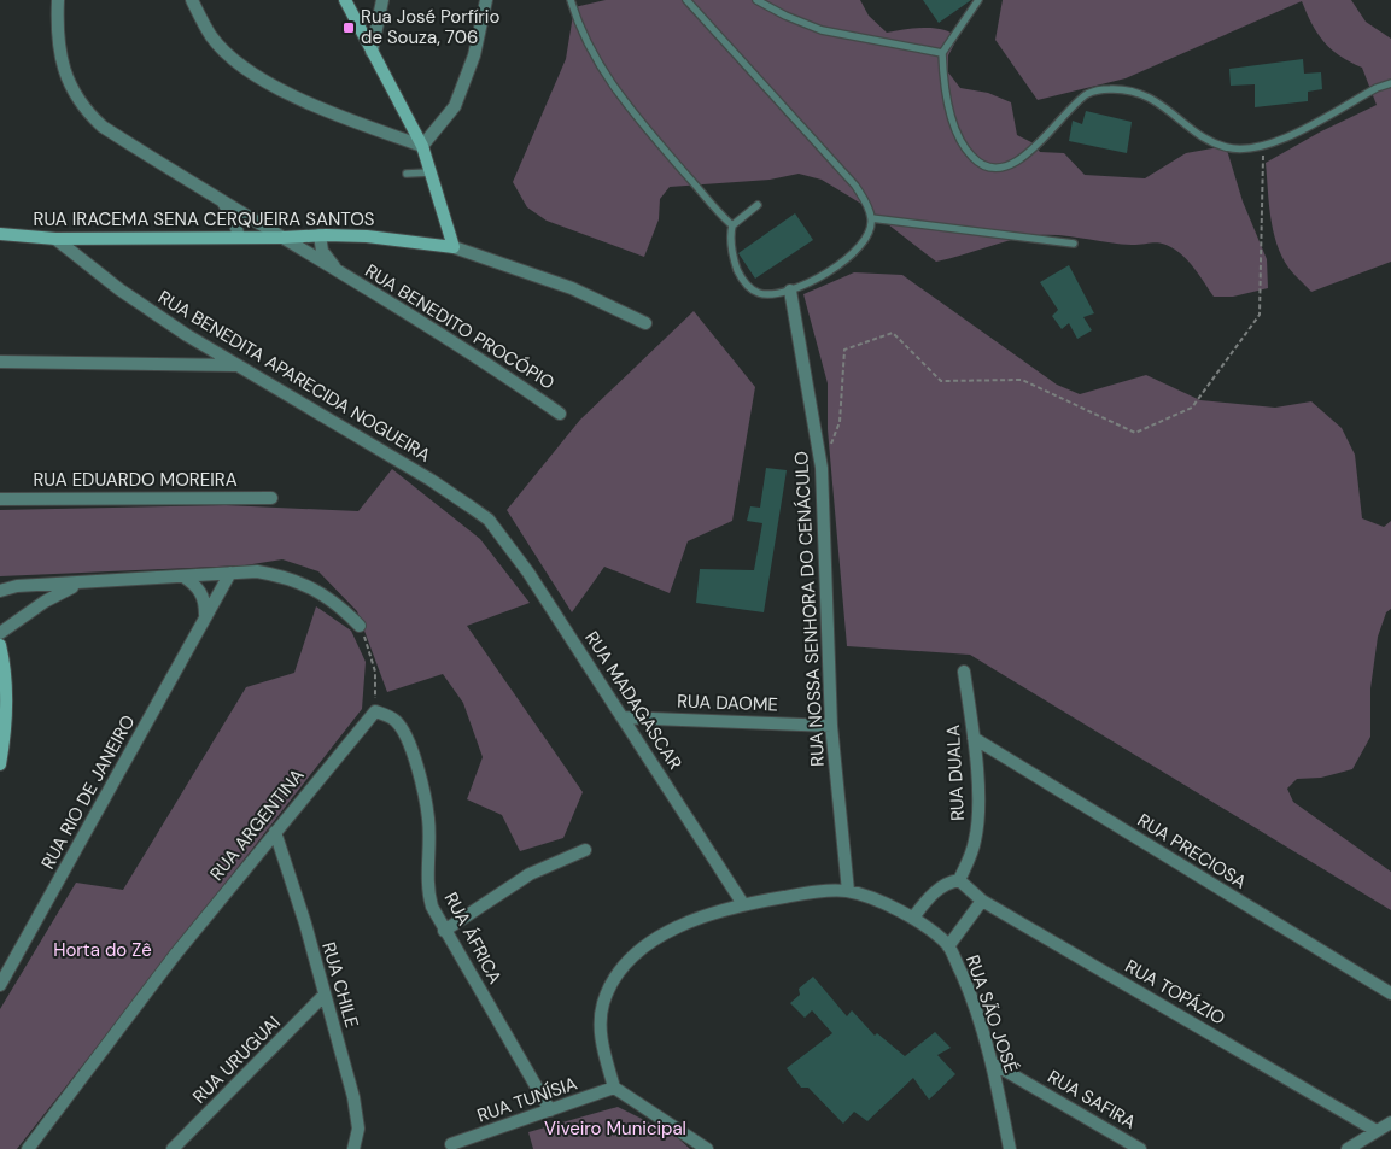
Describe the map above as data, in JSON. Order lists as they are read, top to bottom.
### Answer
{
  "streets": {
    "main road": ["RUA IRACEMA SENA CERQUEIRA SANTOS"],
    "street": [
      "RUA BENEDITO PROCÓPIO",
      "RUA BENEDITA APARECIDA NOGUEIRA",
      "RUA EDUARDO MOREIRA",
      "RUA NOSSA SENHORA DO CENÁCULO",
      "RUA MADAGASCAR",
      "RUA DAOME",
      "RUA DUALA",
      "RUA RIO DE JANEIRO",
      "RUA ARGENTINA",
      "RUA PRECIOSA",
      "RUA ÁFRICA",
      "RUA CHILE",
      "RUA TOPÁZIO",
      "RUA SÃO JOSÉ",
      "RUA URUGUAI",
      "RUA TUNÍSIA",
      "RUA SAFIRA"
    ]
  },
  "crossings": [
    ["RUA IRACEMA SENA CERQUEIRA SANTOS", "RUA BENEDITO PROCÓPIO"],
    ["RUA IRACEMA SENA CERQUEIRA SANTOS", "RUA BENEDITA APARECIDA NOGUEIRA"],
    ["RUA BENEDITA APARECIDA NOGUEIRA", "RUA MADAGASCAR"],
    ["RUA NOSSA SENHORA DO CENÁCULO", "RUA DAOME"],
    ["RUA NOSSA SENHORA DO CENÁCULO", "RUA SÃO JOSÉ"],
    ["RUA MADAGASCAR", "RUA DAOME"],
    ["RUA MADAGASCAR", "RUA SÃO JOSÉ"],
    ["RUA DUALA", "RUA PRECIOSA"],
    ["RUA DUALA", "RUA TOPÁZIO"],
    ["RUA ARGENTINA", "RUA ÁFRICA"],
    ["RUA ARGENTINA", "RUA CHILE"],
    ["RUA ÁFRICA", "RUA TUNÍSIA"],
    ["RUA CHILE", "RUA URUGUAI"],
    ["RUA SÃO JOSÉ", "RUA TUNÍSIA"],
    ["RUA SÃO JOSÉ", "RUA SAFIRA"]
  ],
  "parks": ["Horta do Zê", "Viveiro Municipal"],
  "places": {
    "transit": ["Rua José Porfírio de Souza, 706"]
  }
}
